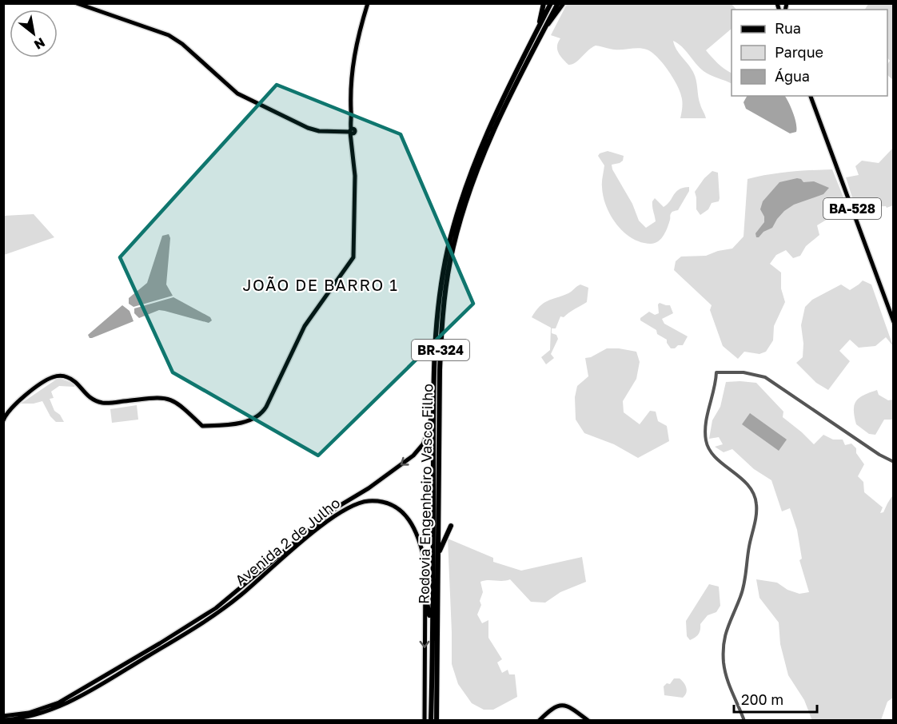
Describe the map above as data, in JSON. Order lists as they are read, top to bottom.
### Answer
{
  "streets": {
    "highway": ["BR-324", "Rodovia Engenheiro Vasco Filho"],
    "main road": ["BA-528", "Avenida 2 de Julho"]
  },
  "one_way": ["Avenida 2 de Julho"],
  "districts": ["JOÃO DE BARRO 1"],
  "legend": ["Rua", "Parque", "Água"],
  "scale_bar": "200 m",
  "north": "bottom right"
}
